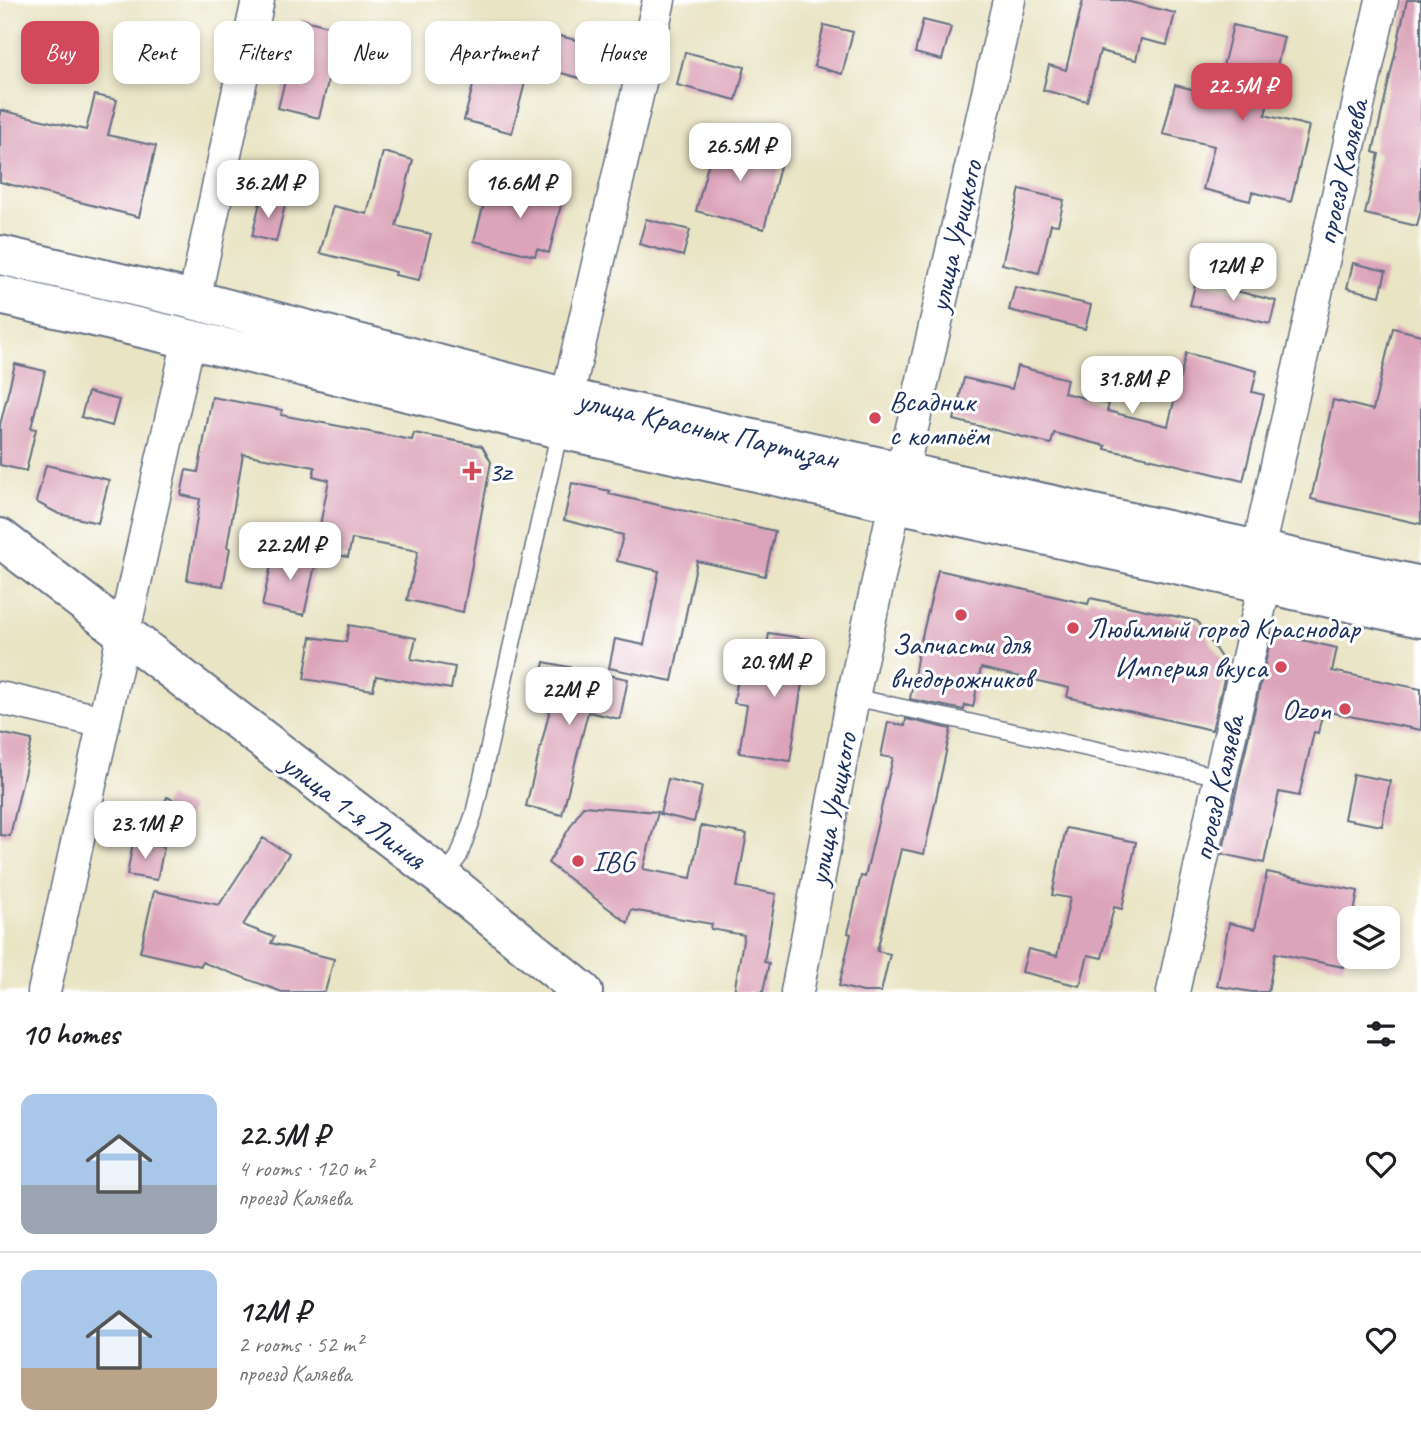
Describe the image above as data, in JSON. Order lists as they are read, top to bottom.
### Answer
{
  "streets": {
    "main road": ["улица Красных Партизан", "улица 1-я Линия"],
    "street": ["проезд Каляева", "улица Урицкого"]
  },
  "crossings": [
    ["проезд Каляева", "улица Красных Партизан"],
    ["улица Урицкого", "улица Красных Партизан"]
  ],
  "places": {
    "other": [
      "Всадник с компьём",
      "Запчасти для внедорожников",
      "Любимый город Краснодар",
      "Империя вкуса",
      "Ozon",
      "IBG"
    ],
    "health": ["3z"]
  },
  "page": {
    "chip": [
      "Buy",
      "Rent",
      "Filters",
      "New",
      "Apartment",
      "House"
    ],
    "price": [
      "22.5M ₽",
      "26.5M ₽",
      "36.2M ₽",
      "16.6M ₽",
      "12M ₽",
      "31.8M ₽",
      "22.2M ₽",
      "20.9M ₽",
      "22M ₽",
      "23.1M ₽"
    ],
    "heading": "10 homes",
    "list": [
      {
        "name": "22.5M ₽",
        "note": "4 rooms · 120 m² · проезд Каляева"
      },
      {
        "name": "12M ₽",
        "note": "2 rooms · 52 m² · проезд Каляева"
      }
    ]
  }
}
